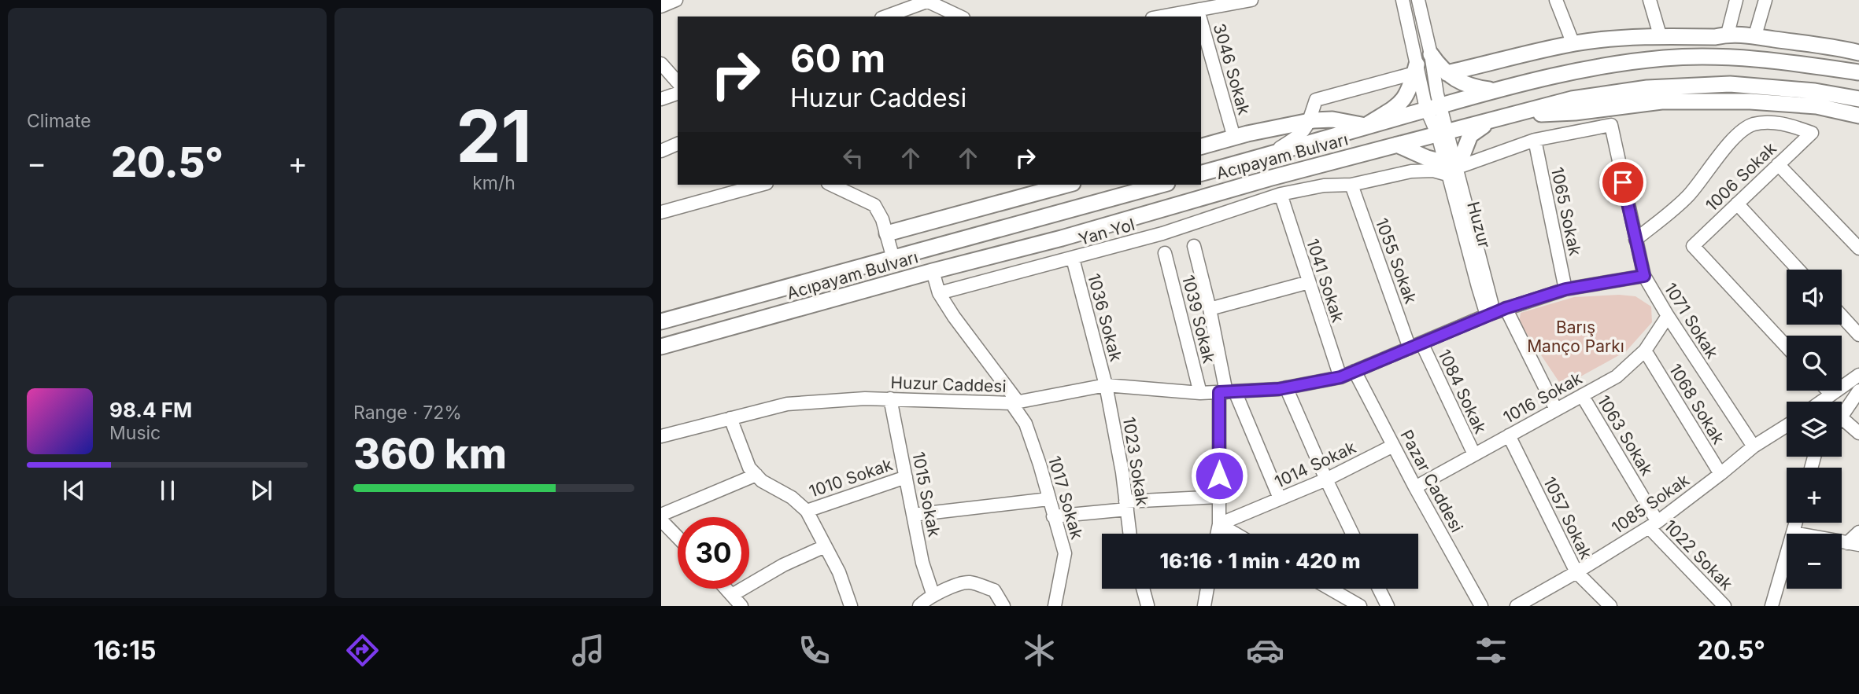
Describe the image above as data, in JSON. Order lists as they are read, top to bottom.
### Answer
{
  "streets": {
    "main road": ["Acıpayam Bulvarı"],
    "street": [
      "3046 Sokak",
      "1006 Sokak",
      "1065 Sokak",
      "Huzur",
      "Yan Yol",
      "1055 Sokak",
      "1041 Sokak",
      "1036 Sokak",
      "1039 Sokak",
      "1071 Sokak",
      "Huzur Caddesi",
      "1084 Sokak",
      "1016 Sokak",
      "1068 Sokak",
      "1063 Sokak",
      "1023 Sokak",
      "1014 Sokak",
      "1010 Sokak",
      "Pazar Caddesi",
      "1015 Sokak",
      "1017 Sokak",
      "1085 Sokak",
      "1057 Sokak",
      "1022 Sokak"
    ]
  },
  "crossings": [
    ["Acıpayam Bulvarı", "Huzur"],
    ["Acıpayam Bulvarı", "1017 Sokak"],
    ["1065 Sokak", "1071 Sokak"],
    ["Huzur", "Yan Yol"],
    ["Huzur", "1071 Sokak"],
    ["Huzur", "Huzur Caddesi"],
    ["Huzur", "1016 Sokak"],
    ["Yan Yol", "1055 Sokak"],
    ["Yan Yol", "1041 Sokak"],
    ["Yan Yol", "1036 Sokak"],
    ["Yan Yol", "1017 Sokak"],
    ["1055 Sokak", "Huzur Caddesi"],
    ["1055 Sokak", "1084 Sokak"],
    ["1041 Sokak", "Huzur Caddesi"],
    ["1036 Sokak", "Huzur Caddesi"],
    ["1036 Sokak", "1023 Sokak"],
    ["1039 Sokak", "Huzur Caddesi"],
    ["1071 Sokak", "Huzur Caddesi"],
    ["1071 Sokak", "1016 Sokak"],
    ["1071 Sokak", "1085 Sokak"],
    ["Huzur Caddesi", "1084 Sokak"],
    ["Huzur Caddesi", "1023 Sokak"],
    ["Huzur Caddesi", "Pazar Caddesi"],
    ["Huzur Caddesi", "1015 Sokak"],
    ["Huzur Caddesi", "1017 Sokak"],
    ["1084 Sokak", "1016 Sokak"],
    ["1016 Sokak", "1068 Sokak"],
    ["1016 Sokak", "1063 Sokak"],
    ["1016 Sokak", "Pazar Caddesi"],
    ["1016 Sokak", "1057 Sokak"],
    ["1068 Sokak", "1085 Sokak"],
    ["1063 Sokak", "1085 Sokak"],
    ["1063 Sokak", "1022 Sokak"],
    ["1014 Sokak", "Pazar Caddesi"],
    ["1010 Sokak", "1015 Sokak"],
    ["1085 Sokak", "1057 Sokak"],
    ["1085 Sokak", "1022 Sokak"]
  ],
  "parks": ["Barış Manço Parkı"],
  "page": {
    "tile": [
      "Climate",
      ["21", "km/h"],
      ["Range · 72%", "360 km"]
    ],
    "turn": ["60 m", "Huzur Caddesi"],
    "heat": ["−", "20.5°", "+"],
    "map_buttons": ["+", "−"],
    "song": ["98.4 FM", "Music"],
    "limit": "30",
    "trip": "16:16 · 1 min · 420 m",
    "tabs": ["16:15", "20.5°"]
  }
}
